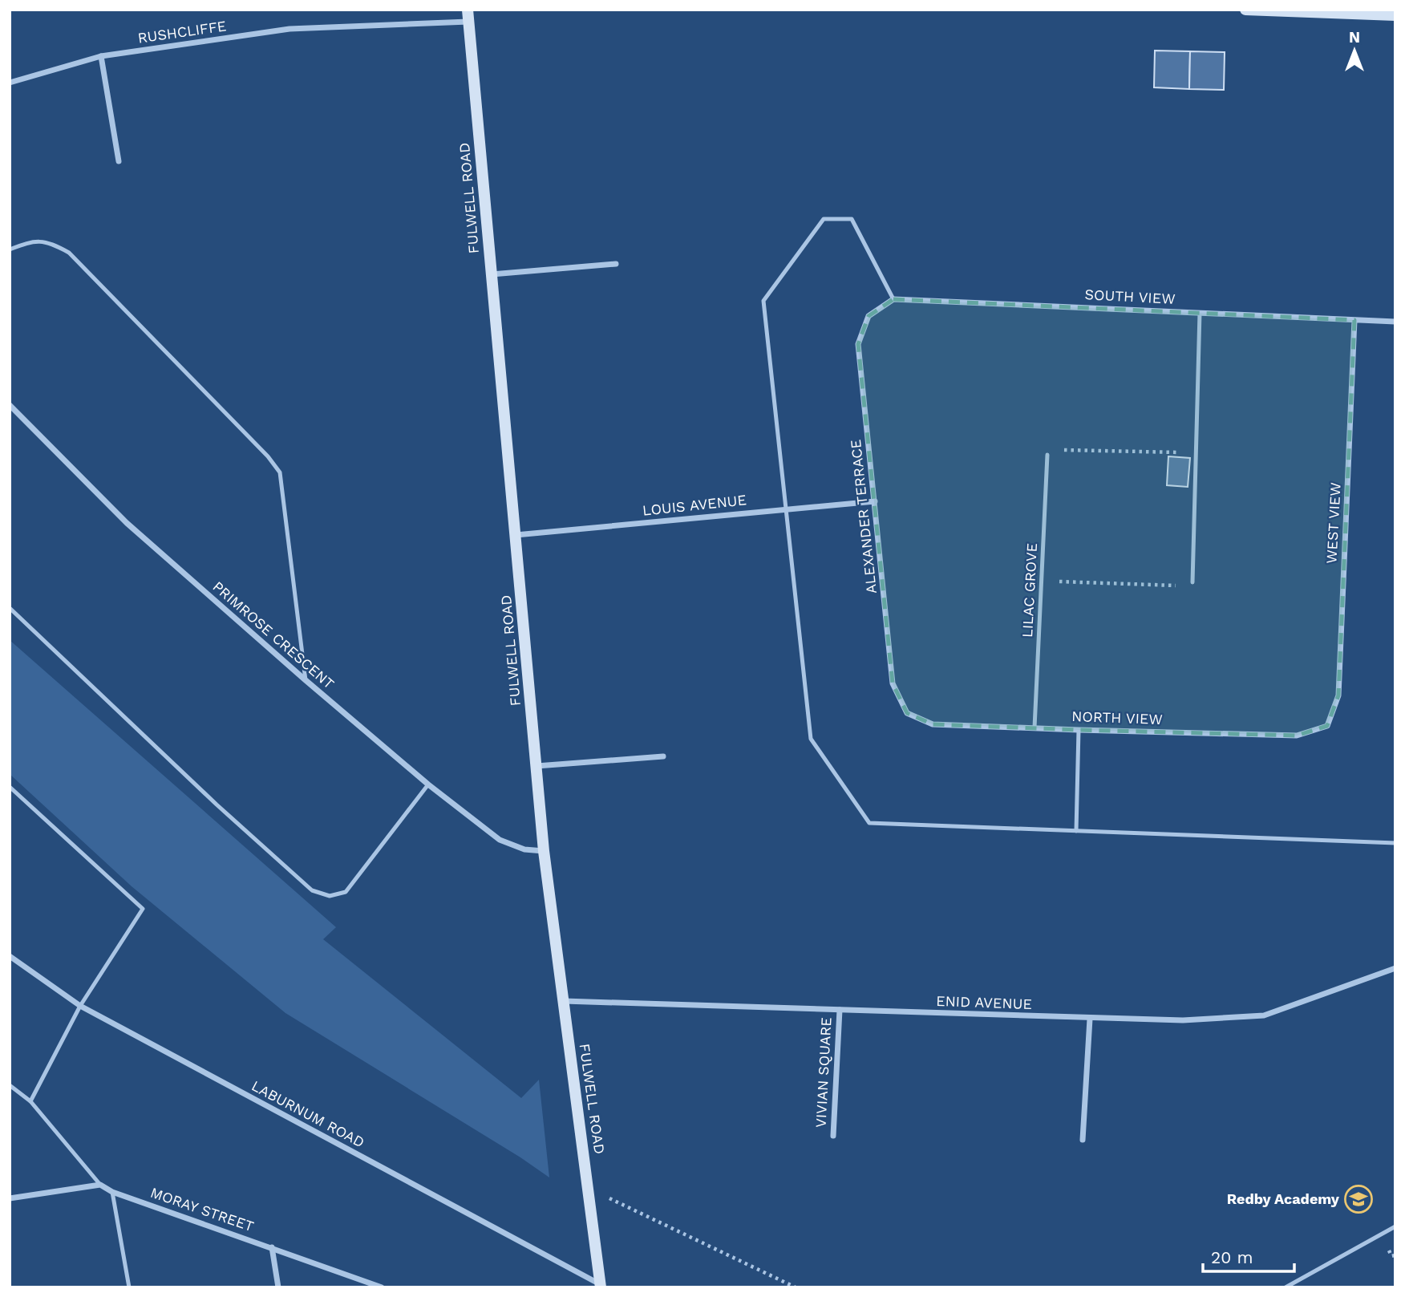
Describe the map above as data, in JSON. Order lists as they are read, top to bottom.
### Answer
{
  "streets": {
    "street": [
      "RUSHCLIFFE",
      "FULWELL ROAD",
      "SOUTH VIEW",
      "LOUIS AVENUE",
      "ALEXANDER TERRACE",
      "WEST VIEW",
      "PRIMROSE CRESCENT",
      "NORTH VIEW",
      "ENID AVENUE",
      "VIVIAN SQUARE",
      "LABURNUM ROAD",
      "MORAY STREET"
    ],
    "lane": ["LILAC GROVE"]
  },
  "crossings": [
    ["RUSHCLIFFE", "FULWELL ROAD"],
    ["FULWELL ROAD", "LOUIS AVENUE"],
    ["FULWELL ROAD", "PRIMROSE CRESCENT"],
    ["FULWELL ROAD", "ENID AVENUE"],
    ["FULWELL ROAD", "LABURNUM ROAD"],
    ["SOUTH VIEW", "ALEXANDER TERRACE"],
    ["SOUTH VIEW", "WEST VIEW"],
    ["LOUIS AVENUE", "ALEXANDER TERRACE"],
    ["ALEXANDER TERRACE", "NORTH VIEW"],
    ["WEST VIEW", "NORTH VIEW"],
    ["LILAC GROVE", "NORTH VIEW"],
    ["ENID AVENUE", "VIVIAN SQUARE"]
  ],
  "places": {
    "school or university": ["Redby Academy"]
  },
  "scale_bar": "20 m",
  "north": "top"
}
